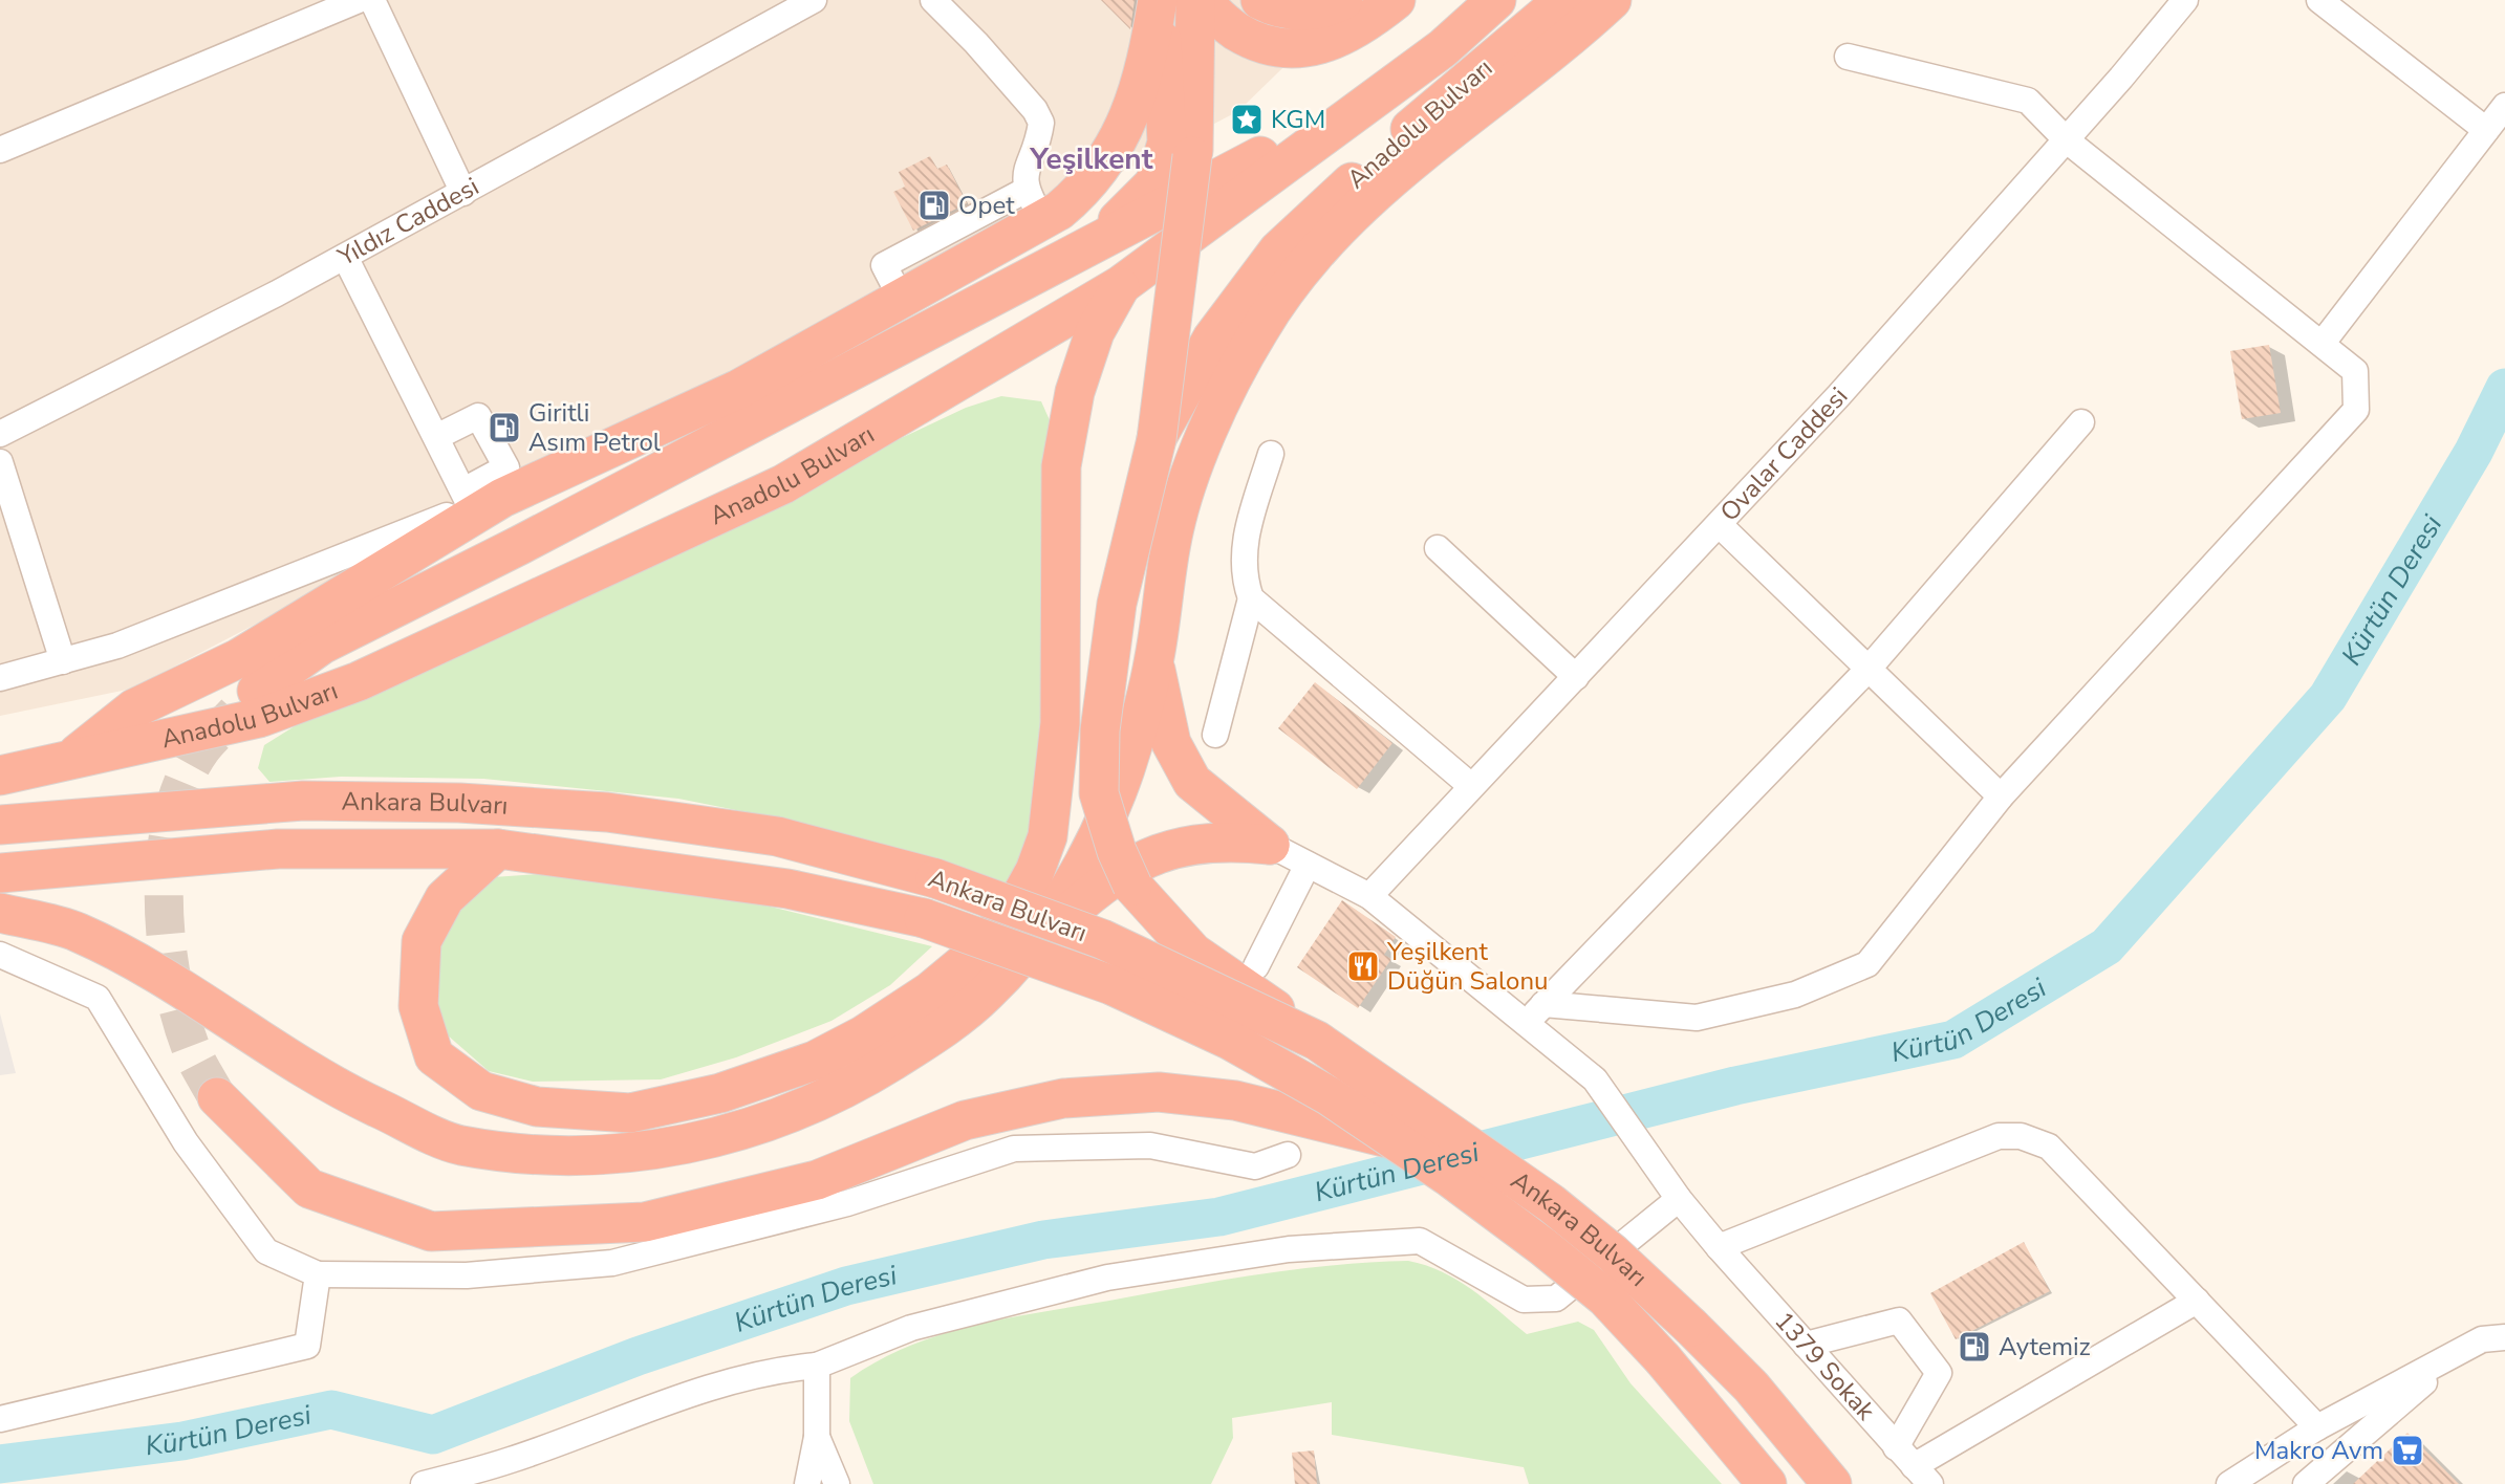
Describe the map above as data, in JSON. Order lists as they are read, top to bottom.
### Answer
{
  "streets": {
    "highway": ["Anadolu Bulvarı", "Ankara Bulvarı"],
    "street": ["Yıldız Caddesi", "Ovalar Caddesi", "1379 Sokak"]
  },
  "crossings": [
    ["Ovalar Caddesi", "1379 Sokak"]
  ],
  "districts": ["Yeşilkent"],
  "water": ["Kürtün Deresi"],
  "places": {
    "place": ["KGM"],
    "fuel station": ["Opet", "Giritli Asım Petrol", "Aytemiz"],
    "restaurant": ["Yeşilkent Düğün Salonu"],
    "supermarket": ["Makro Avm"]
  }
}
